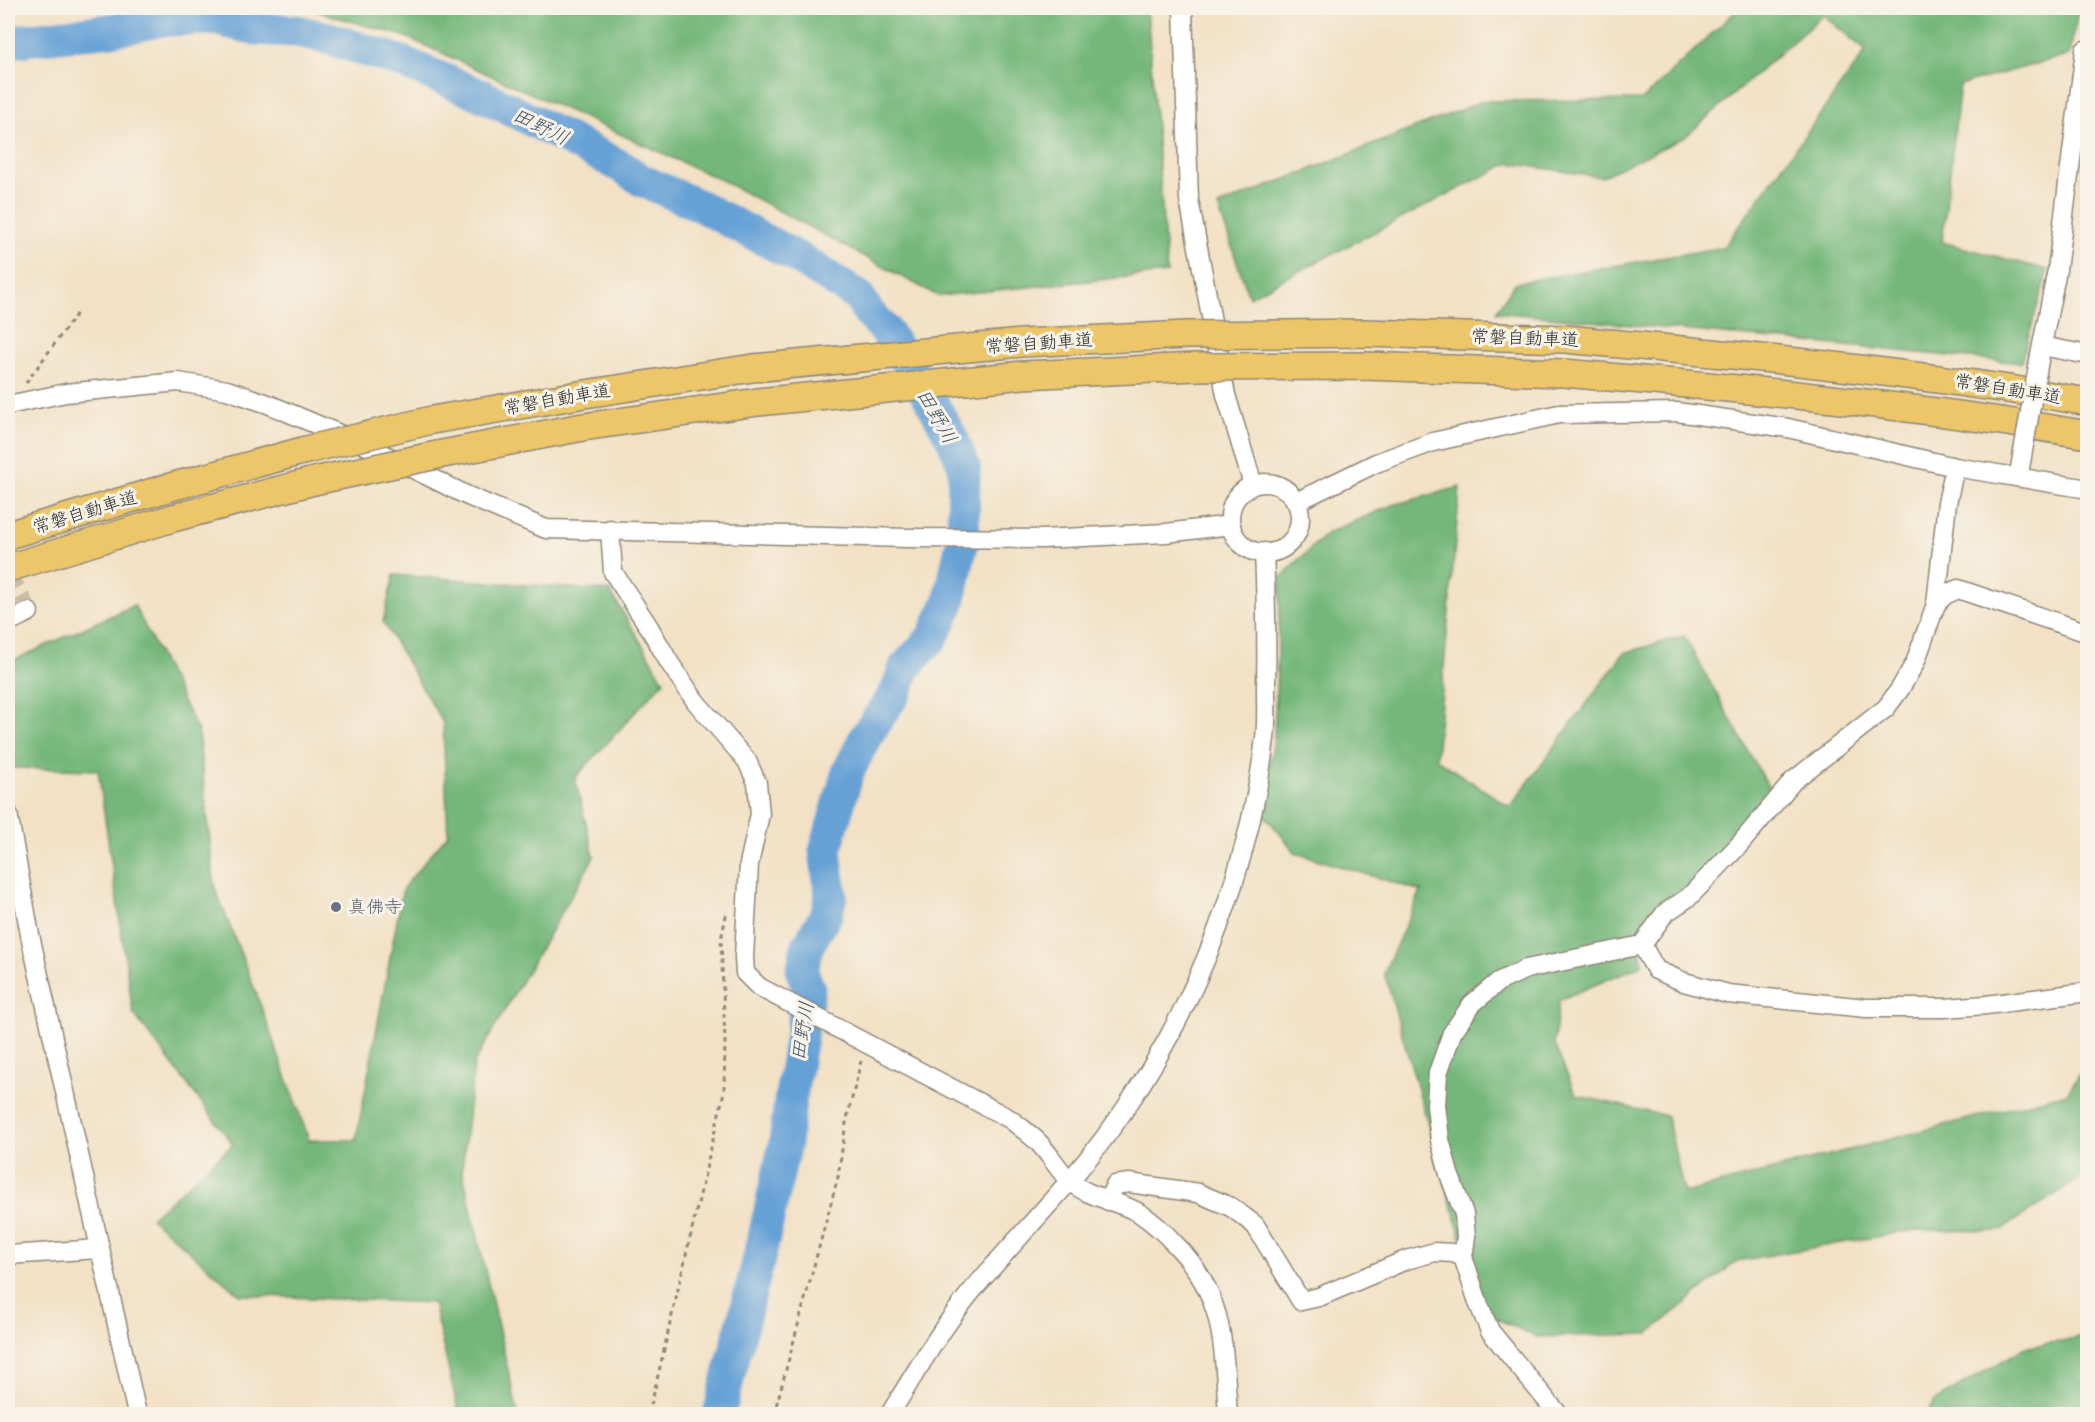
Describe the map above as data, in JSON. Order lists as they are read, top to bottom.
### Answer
{
  "streets": {
    "highway": ["常磐自動車道"]
  },
  "water": ["田野川"],
  "places": ["真佛寺"]
}
